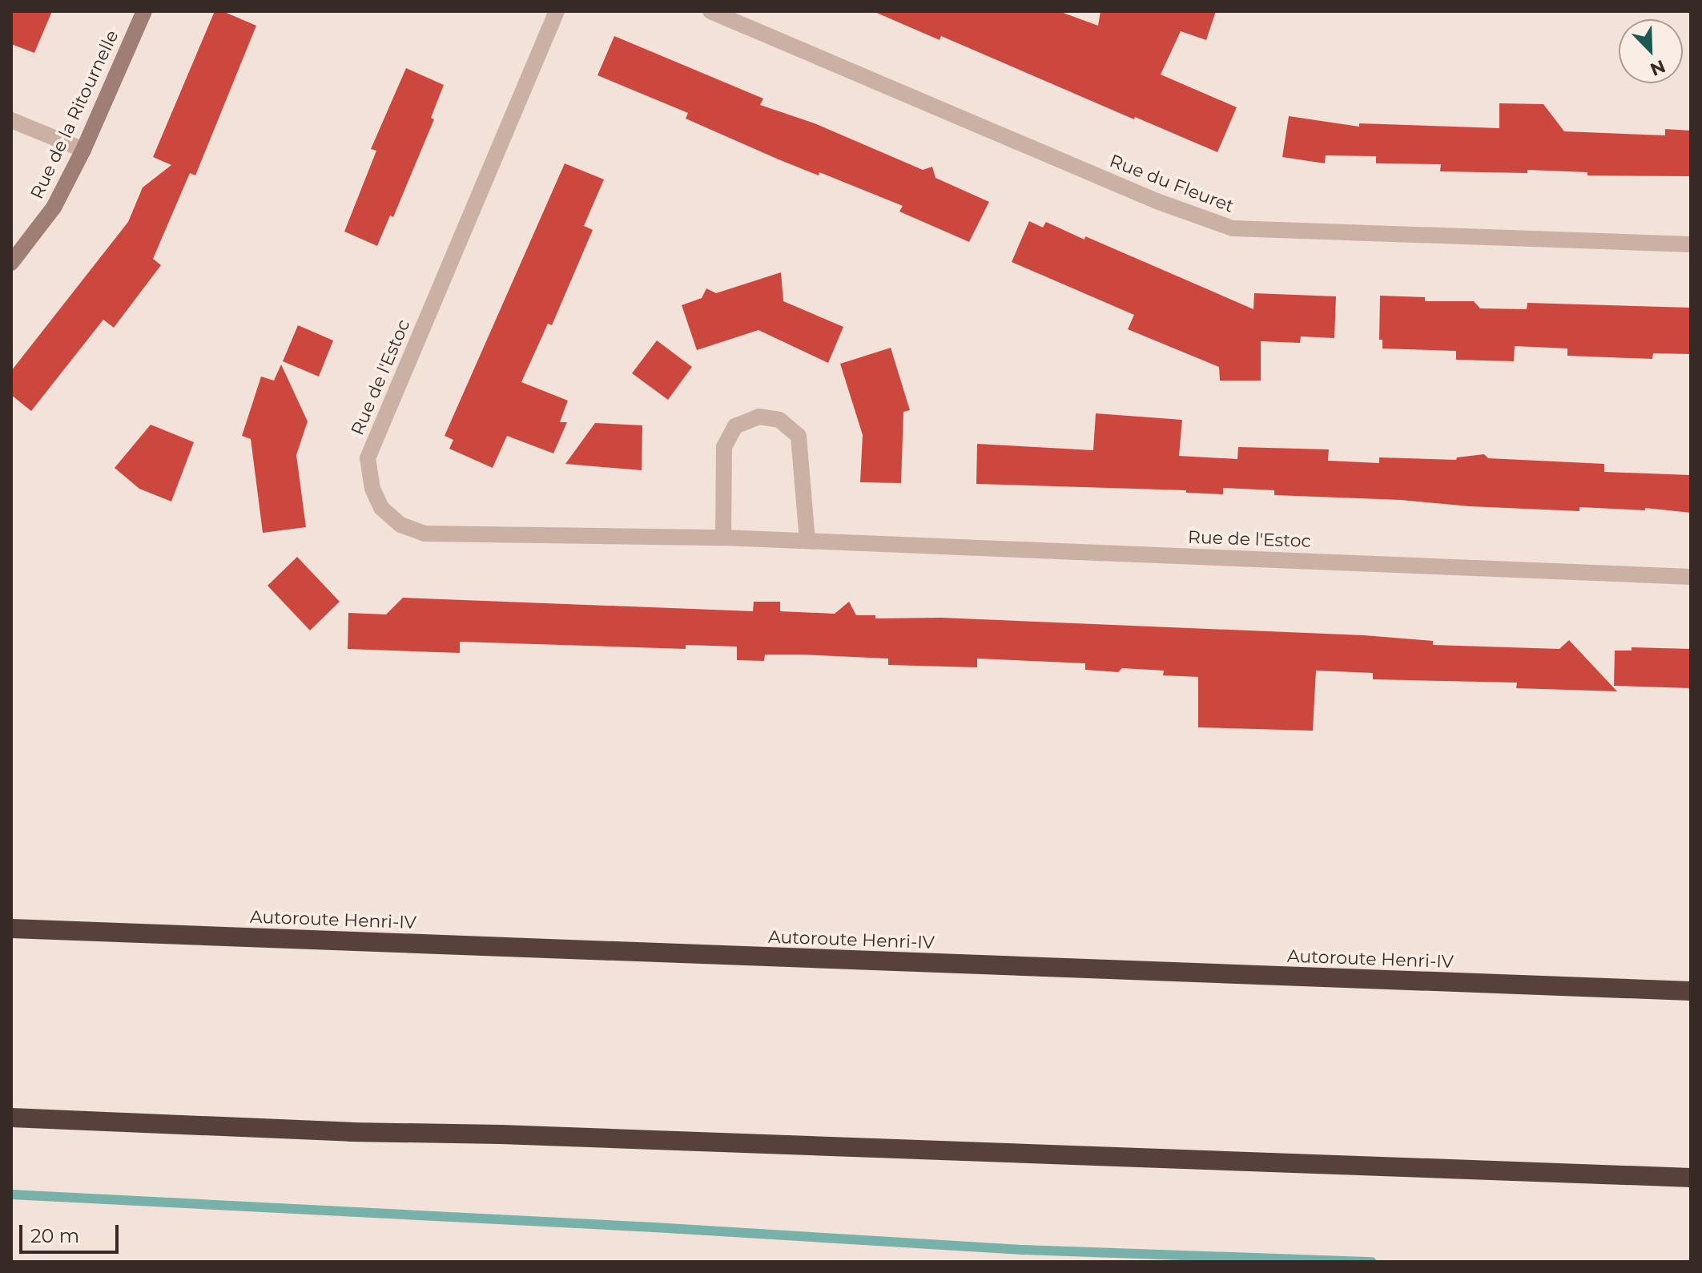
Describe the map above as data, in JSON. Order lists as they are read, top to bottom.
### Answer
{
  "streets": {
    "highway": ["Autoroute Henri-IV"],
    "street": ["Rue de la Ritournelle", "Rue du Fleuret", "Rue de l'Estoc"]
  },
  "scale_bar": "20 m",
  "north": "bottom right"
}
